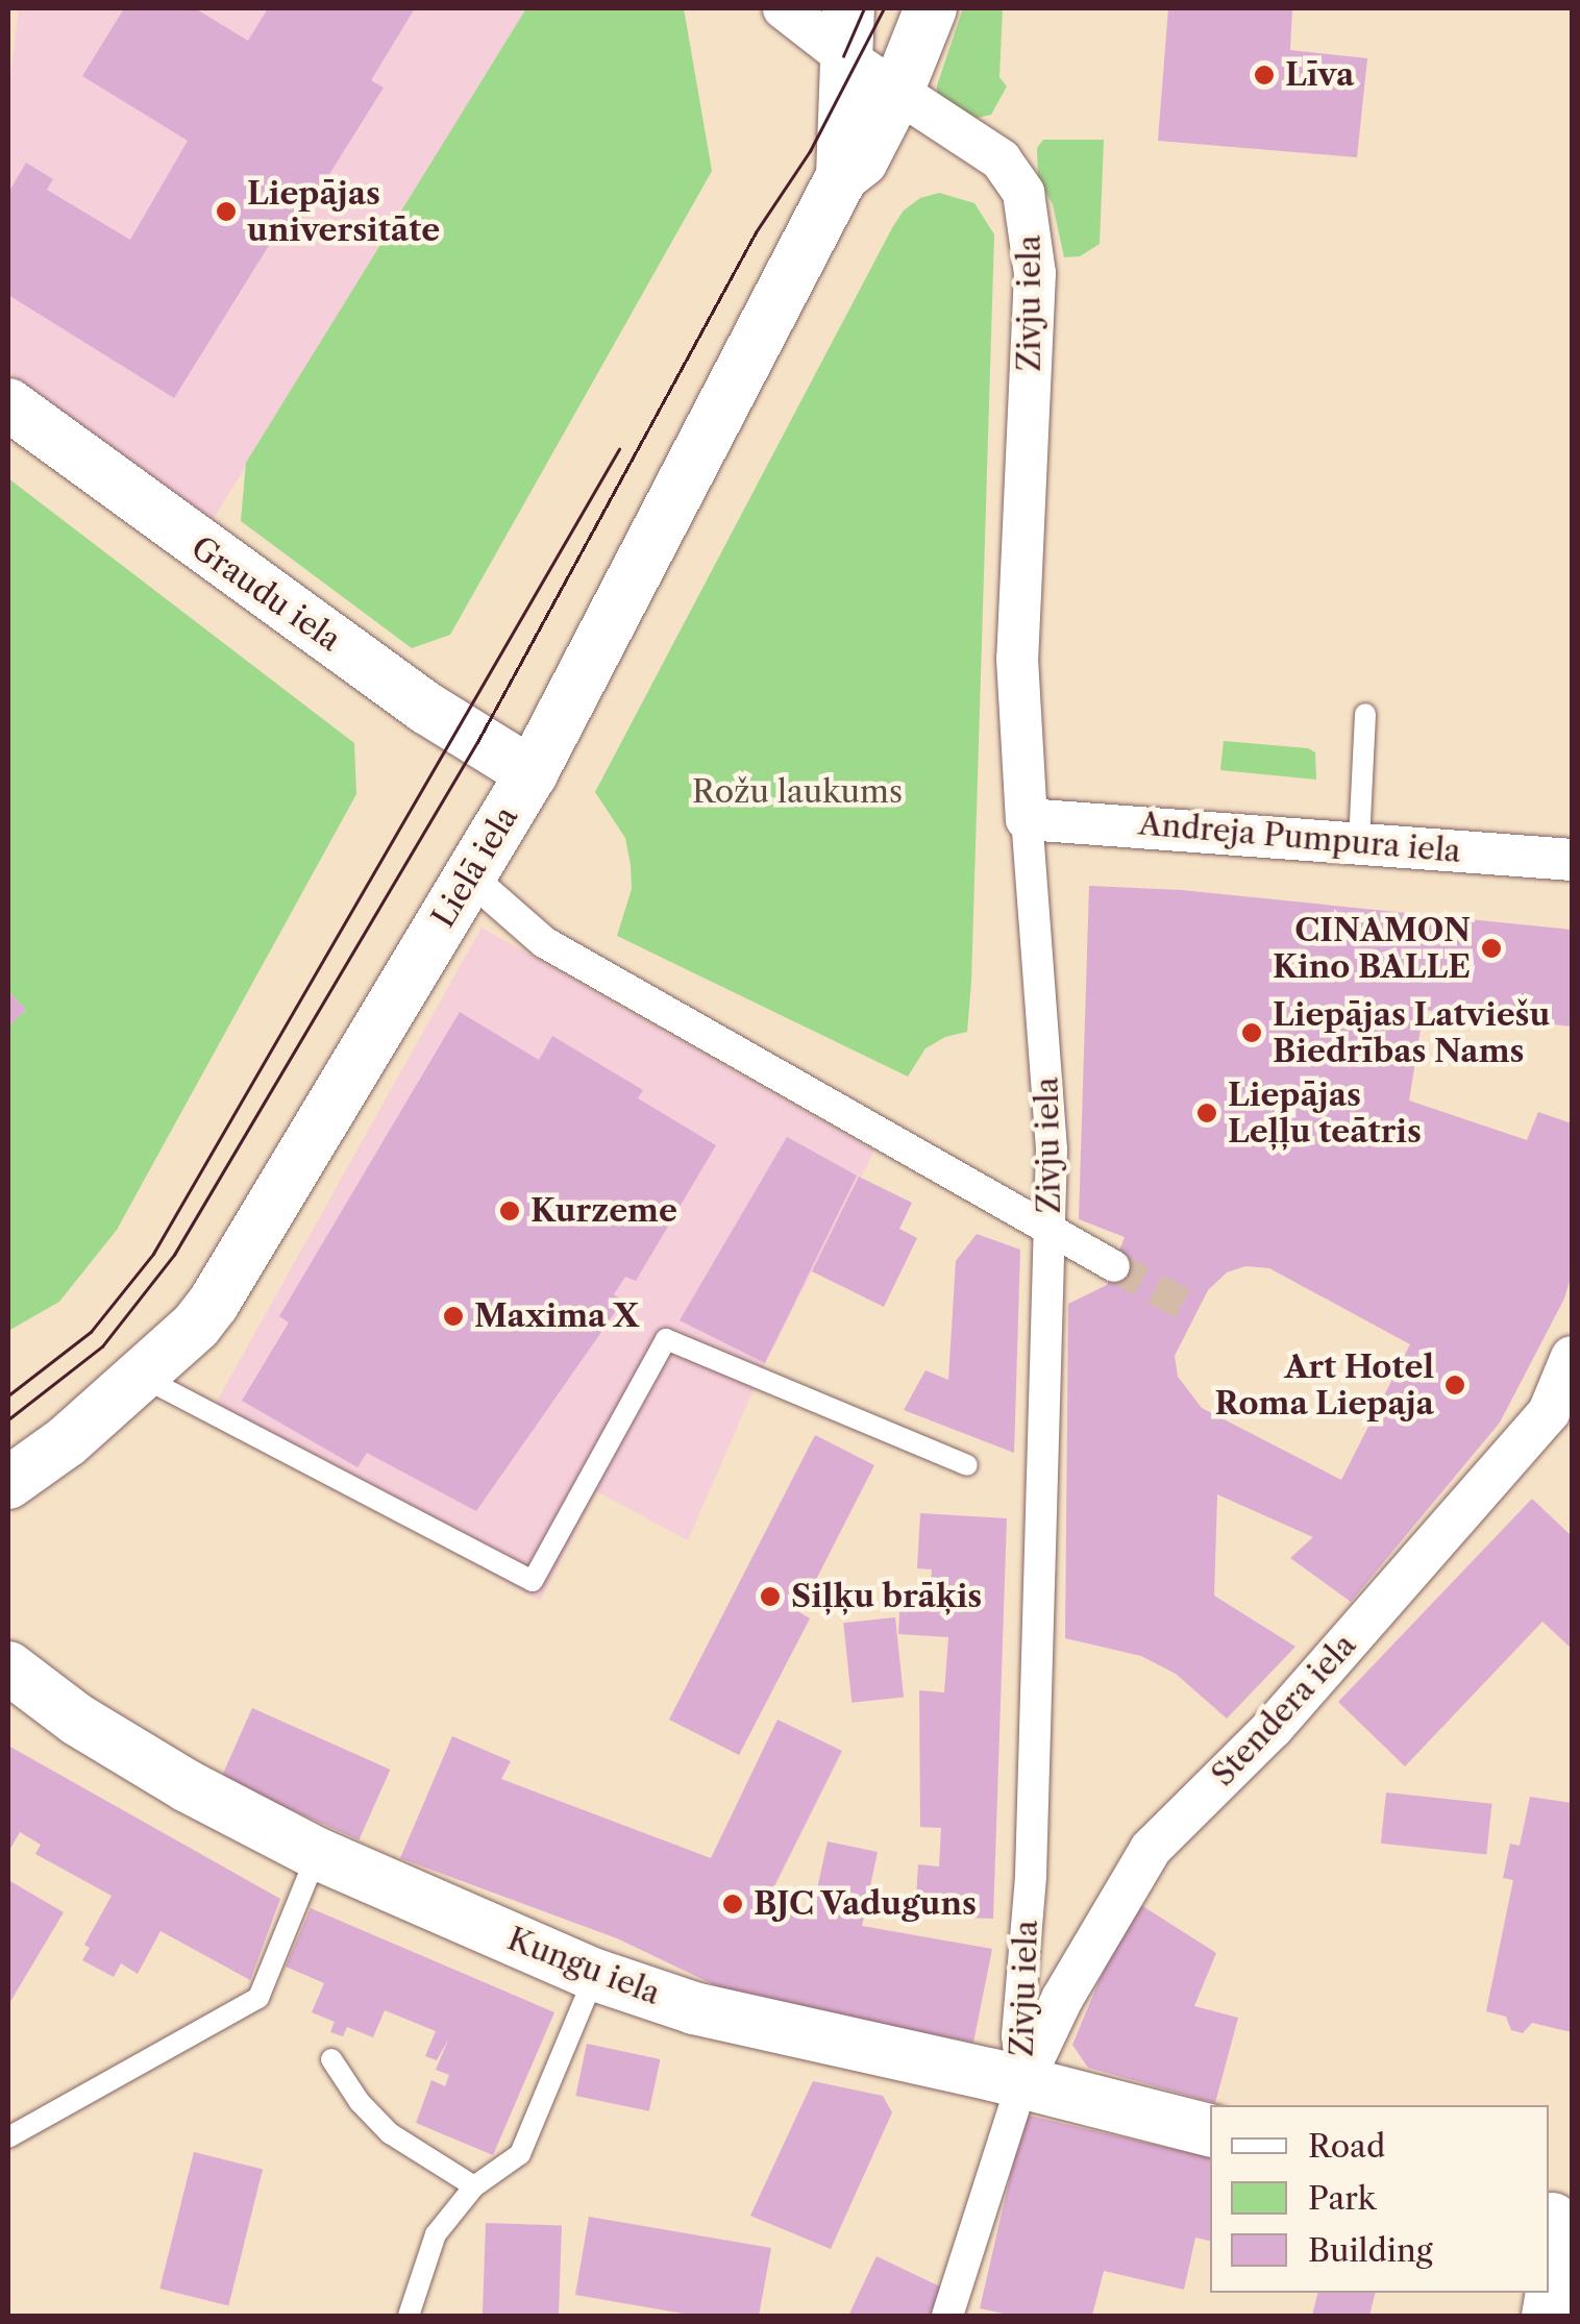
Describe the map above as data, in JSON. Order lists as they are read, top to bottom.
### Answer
{
  "streets": {
    "street": [
      "Zivju iela",
      "Graudu iela",
      "Andreja Pumpura iela",
      "Lielā iela",
      "Stendera iela",
      "Kungu iela"
    ]
  },
  "crossings": [
    ["Zivju iela", "Andreja Pumpura iela"],
    ["Zivju iela", "Lielā iela"],
    ["Zivju iela", "Stendera iela"],
    ["Zivju iela", "Kungu iela"],
    ["Graudu iela", "Lielā iela"],
    ["Stendera iela", "Kungu iela"]
  ],
  "parks": ["Rožu laukums"],
  "places": [
    "Līva",
    "Liepājas universitāte",
    "CINAMON Kino BALLE",
    "Liepājas Latviešu Biedrības Nams",
    "Liepājas Leļļu teātris",
    "Kurzeme",
    "Maxima X",
    "Art Hotel Roma Liepaja",
    "Siļķu brāķis",
    "BJC Vaduguns"
  ],
  "legend": ["Road", "Park", "Building"]
}
